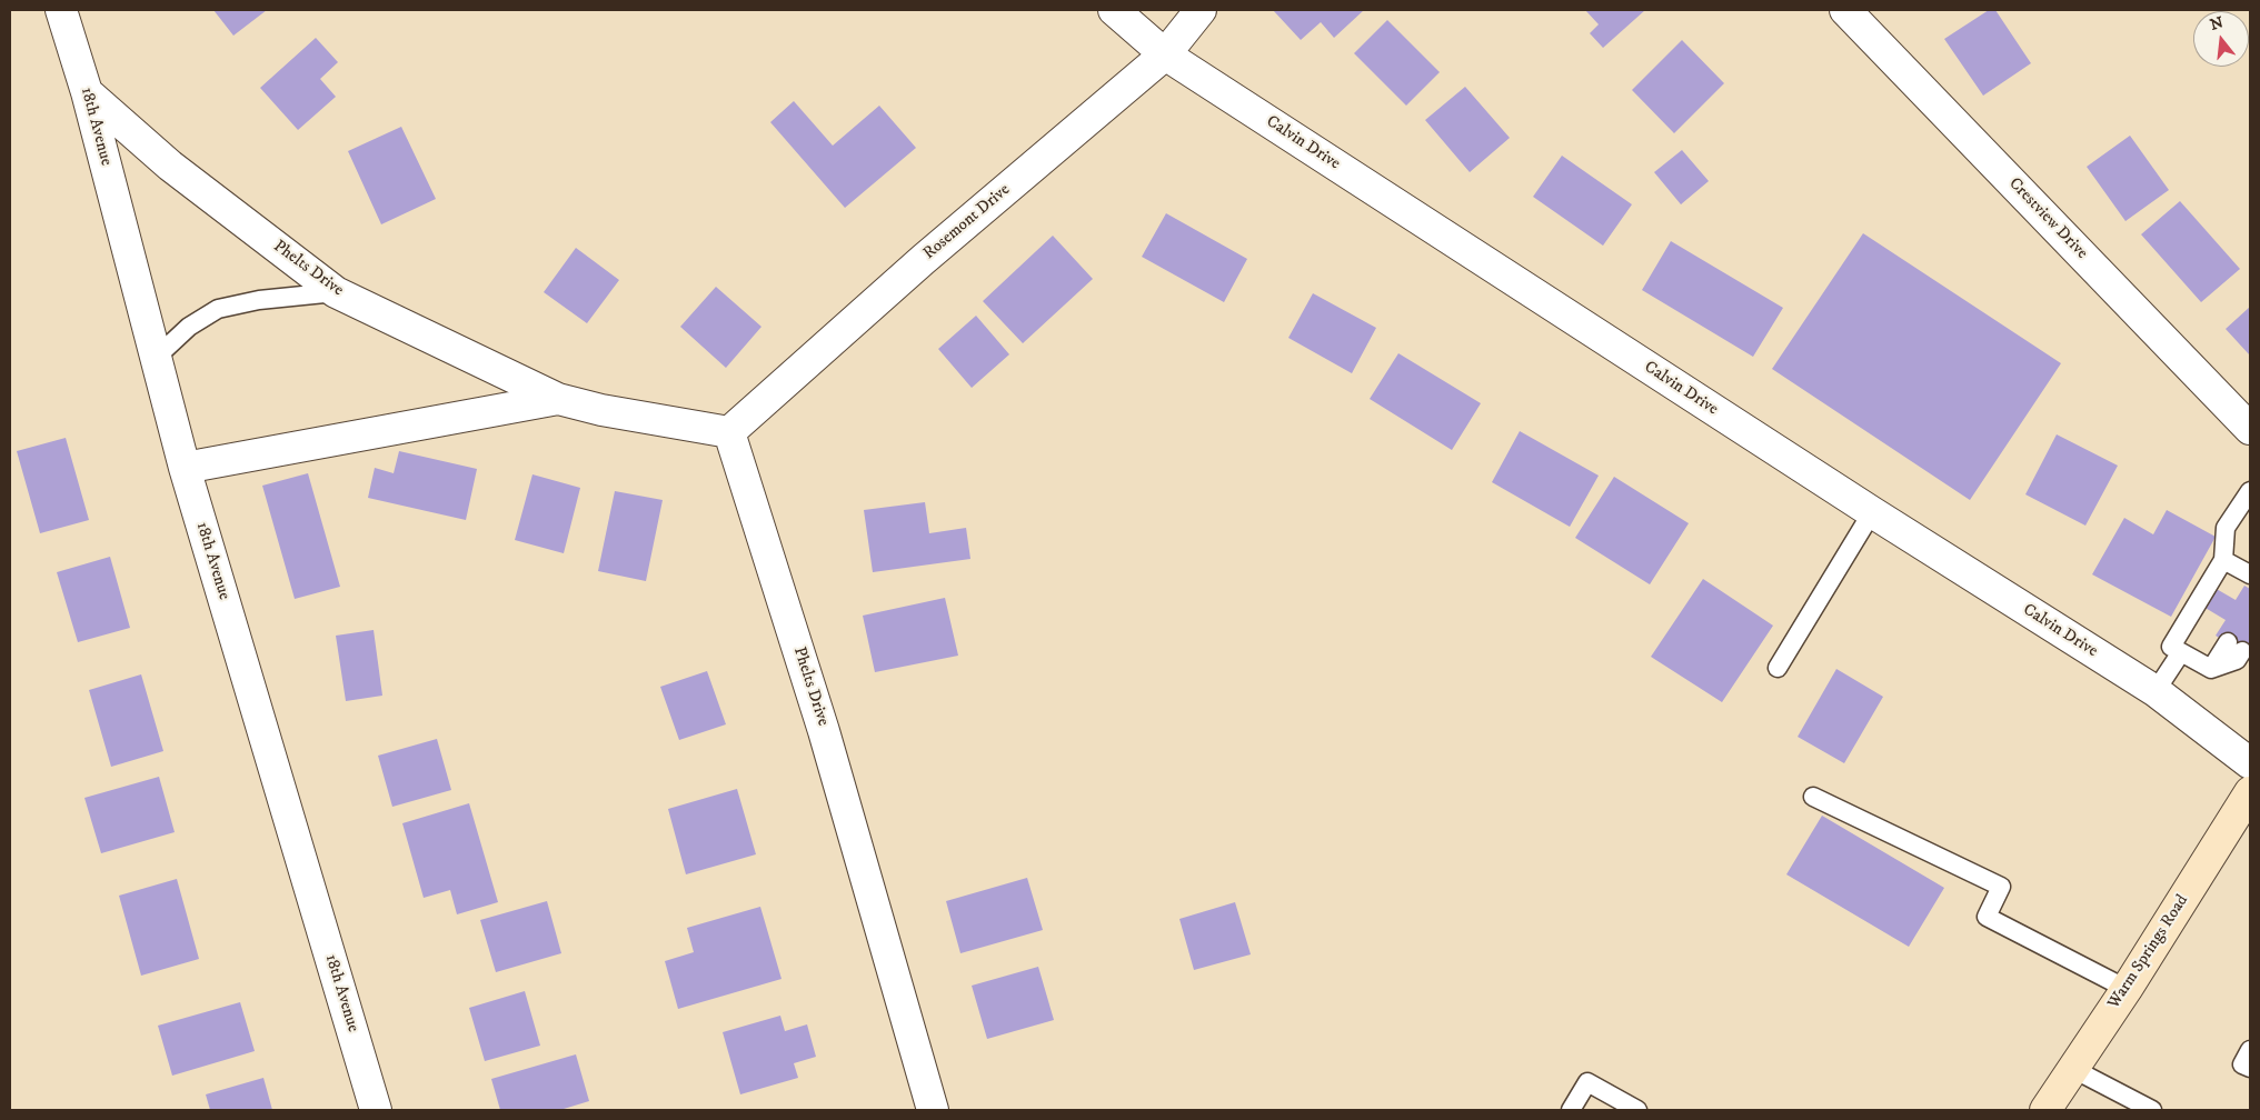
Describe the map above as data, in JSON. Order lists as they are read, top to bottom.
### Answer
{
  "streets": {
    "main road": ["Warm Springs Road"],
    "street": [
      "18th Avenue",
      "Calvin Drive",
      "Crestview Drive",
      "Rosemont Drive",
      "Phelts Drive"
    ]
  },
  "crossings": [
    ["18th Avenue", "Phelts Drive"],
    ["Calvin Drive", "Rosemont Drive"],
    ["Rosemont Drive", "Phelts Drive"]
  ],
  "north": "top"
}
